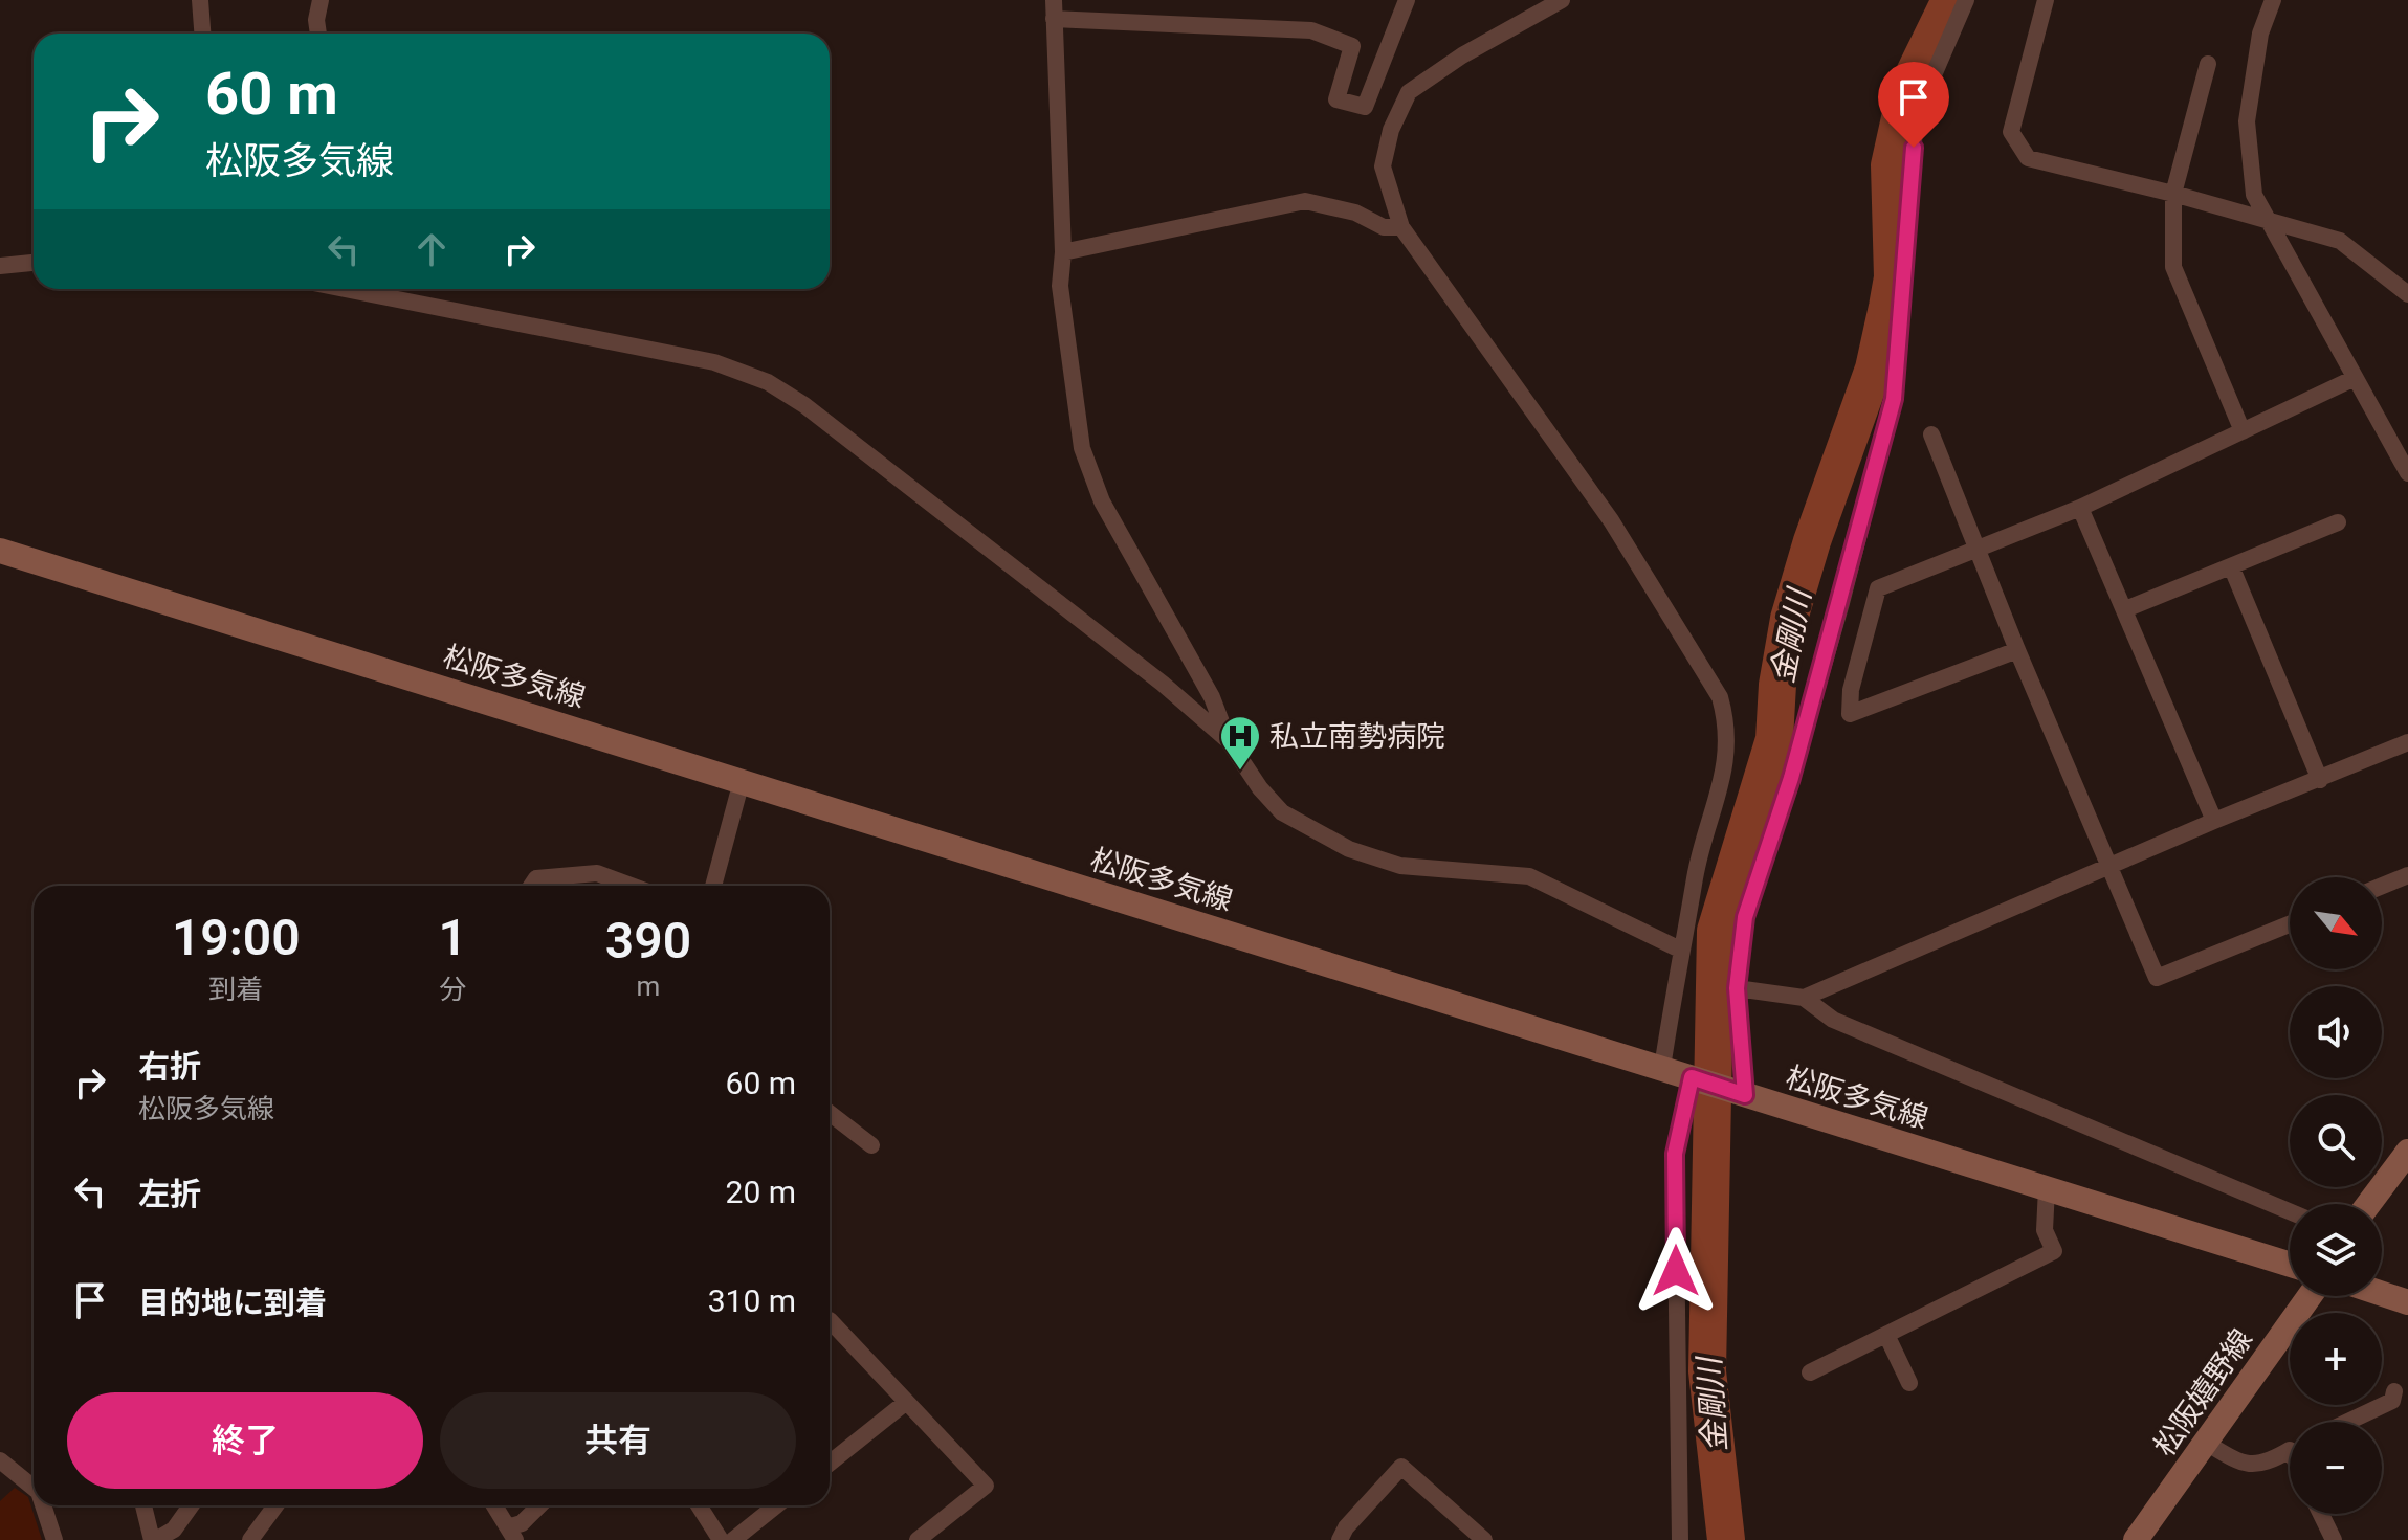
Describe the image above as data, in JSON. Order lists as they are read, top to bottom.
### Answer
{
  "streets": {
    "main road": ["松阪多気線", "松阪嬉野線"]
  },
  "water": ["金剛川"],
  "places": {
    "hospital": ["私立南勢病院"]
  },
  "north": "bottom right",
  "page": {
    "turn": ["60 m", "松阪多気線"],
    "map_buttons": ["+", "−"],
    "eta": [
      "19:00",
      "到着",
      "1",
      "分",
      "390",
      "m"
    ],
    "list": [
      {
        "name": "右折",
        "note": "松阪多気線",
        "value": "60 m"
      },
      {
        "name": "左折",
        "value": "20 m"
      },
      {
        "name": "目的地に到着",
        "value": "310 m"
      }
    ],
    "buttons": ["終了", "共有"]
  }
}
